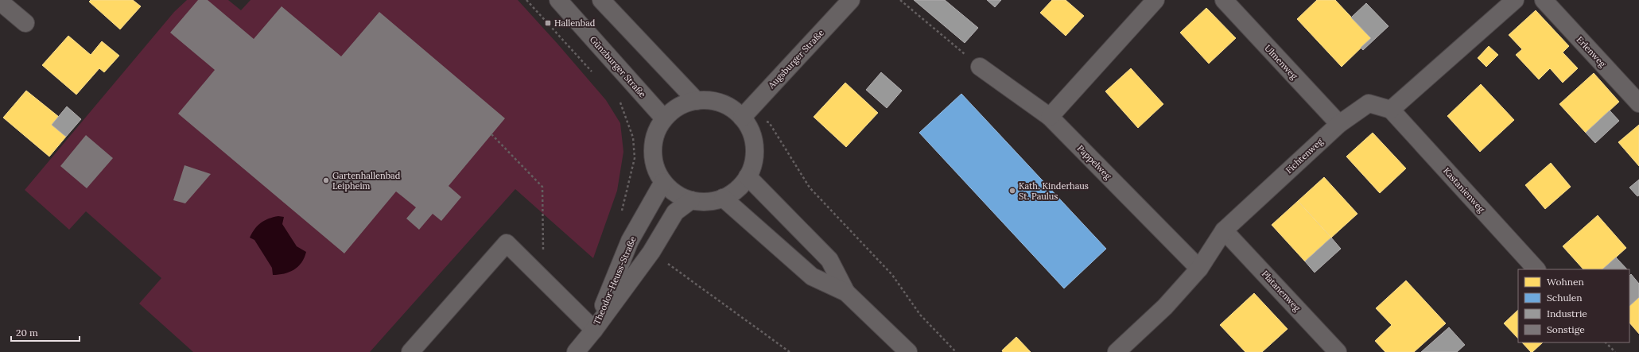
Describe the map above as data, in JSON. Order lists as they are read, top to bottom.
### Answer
{
  "streets": {
    "street": [
      "Erlenweg",
      "Augsburger Straße",
      "Ulmenweg",
      "Günzburger Straße",
      "Fichtenweg",
      "Pappelweg",
      "Kastanienweg",
      "Theodor-Heuss-Straße",
      "Platanenweg"
    ]
  },
  "crossings": [
    ["Augsburger Straße", "Günzburger Straße"],
    ["Augsburger Straße", "Theodor-Heuss-Straße"],
    ["Ulmenweg", "Fichtenweg"],
    ["Günzburger Straße", "Theodor-Heuss-Straße"],
    ["Fichtenweg", "Pappelweg"],
    ["Fichtenweg", "Kastanienweg"],
    ["Fichtenweg", "Platanenweg"]
  ],
  "places": {
    "transit": ["Hallenbad"],
    "other": ["Gartenhallenbad Leipheim", "Kath. Kinderhaus St. Paulus"]
  },
  "legend": [
    "Wohnen",
    "Schulen",
    "Industrie",
    "Sonstige"
  ],
  "scale_bar": "20 m"
}
